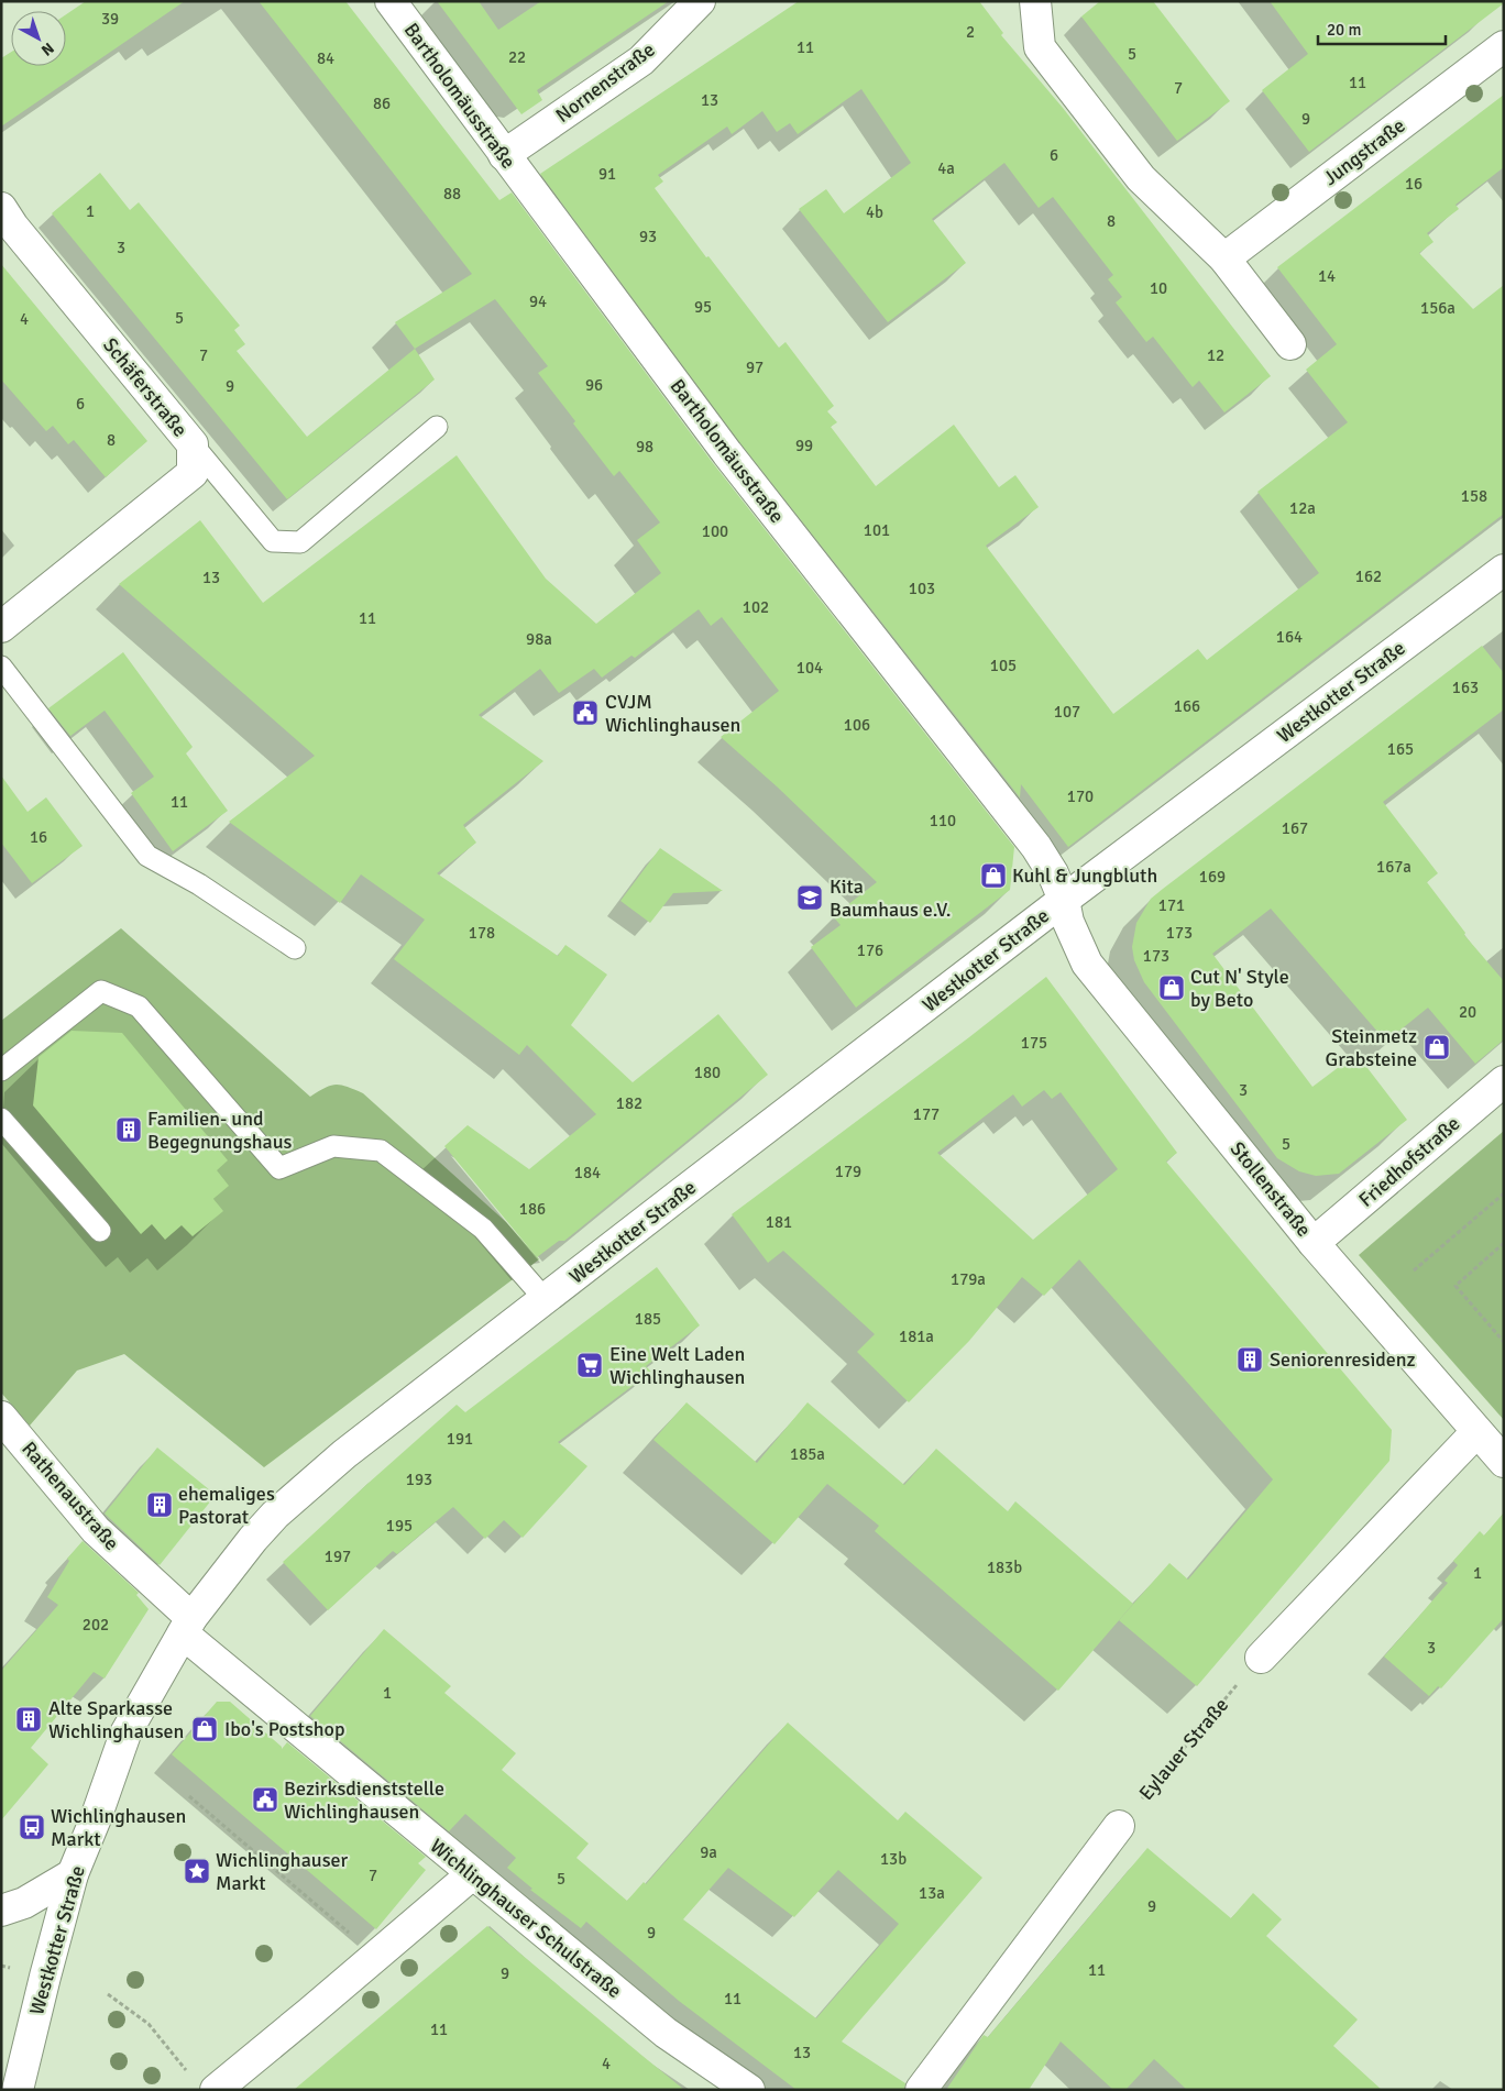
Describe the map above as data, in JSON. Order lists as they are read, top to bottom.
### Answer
{
  "streets": {
    "street": [
      "Nornenstraße",
      "Bartholomäusstraße",
      "Jungstraße",
      "Schäferstraße",
      "Westkotter Straße",
      "Friedhofstraße",
      "Stollenstraße",
      "Rathenaustraße",
      "Wichlinghauser Schulstraße"
    ],
    "path": ["Eylauer Straße"]
  },
  "crossings": [
    ["Nornenstraße", "Bartholomäusstraße"],
    ["Bartholomäusstraße", "Westkotter Straße"],
    ["Bartholomäusstraße", "Stollenstraße"],
    ["Westkotter Straße", "Stollenstraße"],
    ["Westkotter Straße", "Rathenaustraße"],
    ["Westkotter Straße", "Wichlinghauser Schulstraße"],
    ["Friedhofstraße", "Stollenstraße"],
    ["Rathenaustraße", "Wichlinghauser Schulstraße"]
  ],
  "places": {
    "public building": ["CVJM Wichlinghausen", "Bezirksdienststelle Wichlinghausen"],
    "shop": [
      "Kuhl & Jungbluth",
      "Cut N' Style by Beto",
      "Steinmetz Grabsteine",
      "Ibo's Postshop"
    ],
    "school or university": ["Kita Baumhaus e.V."],
    "building": [
      "Familien- und Begegnungshaus",
      "Seniorenresidenz",
      "ehemaliges Pastorat",
      "Alte Sparkasse Wichlinghausen"
    ],
    "supermarket": ["Eine Welt Laden Wichlinghausen"],
    "bus stop": ["Wichlinghausen Markt"],
    "place": ["Wichlinghauser Markt"]
  },
  "house_numbers": [
    "39",
    "2",
    "11",
    "5",
    "22",
    "84",
    "11",
    "7",
    "13",
    "86",
    "9",
    "6",
    "4a",
    "91",
    "16",
    "88",
    "1",
    "4b",
    "8",
    "93",
    "3",
    "14",
    "10",
    "94",
    "95",
    "156a",
    "5",
    "4",
    "7",
    "12",
    "97",
    "96",
    "9",
    "6",
    "8",
    "99",
    "98",
    "158",
    "12a",
    "101",
    "100",
    "162",
    "13",
    "103",
    "102",
    "11",
    "164",
    "98a",
    "105",
    "104",
    "163",
    "166",
    "107",
    "106",
    "165",
    "170",
    "11",
    "110",
    "167",
    "16",
    "167a",
    "169",
    "171",
    "178",
    "173",
    "176",
    "173",
    "20",
    "175",
    "180",
    "3",
    "182",
    "177",
    "5",
    "179",
    "184",
    "186",
    "181",
    "179a",
    "185",
    "181a",
    "191",
    "185a",
    "193",
    "195",
    "197",
    "183b",
    "1",
    "202",
    "3",
    "1",
    "9a",
    "13b",
    "7",
    "5",
    "13a",
    "9",
    "9",
    "11",
    "9",
    "11",
    "11",
    "13",
    "4"
  ],
  "scale_bar": "20 m",
  "north": "bottom right"
}
